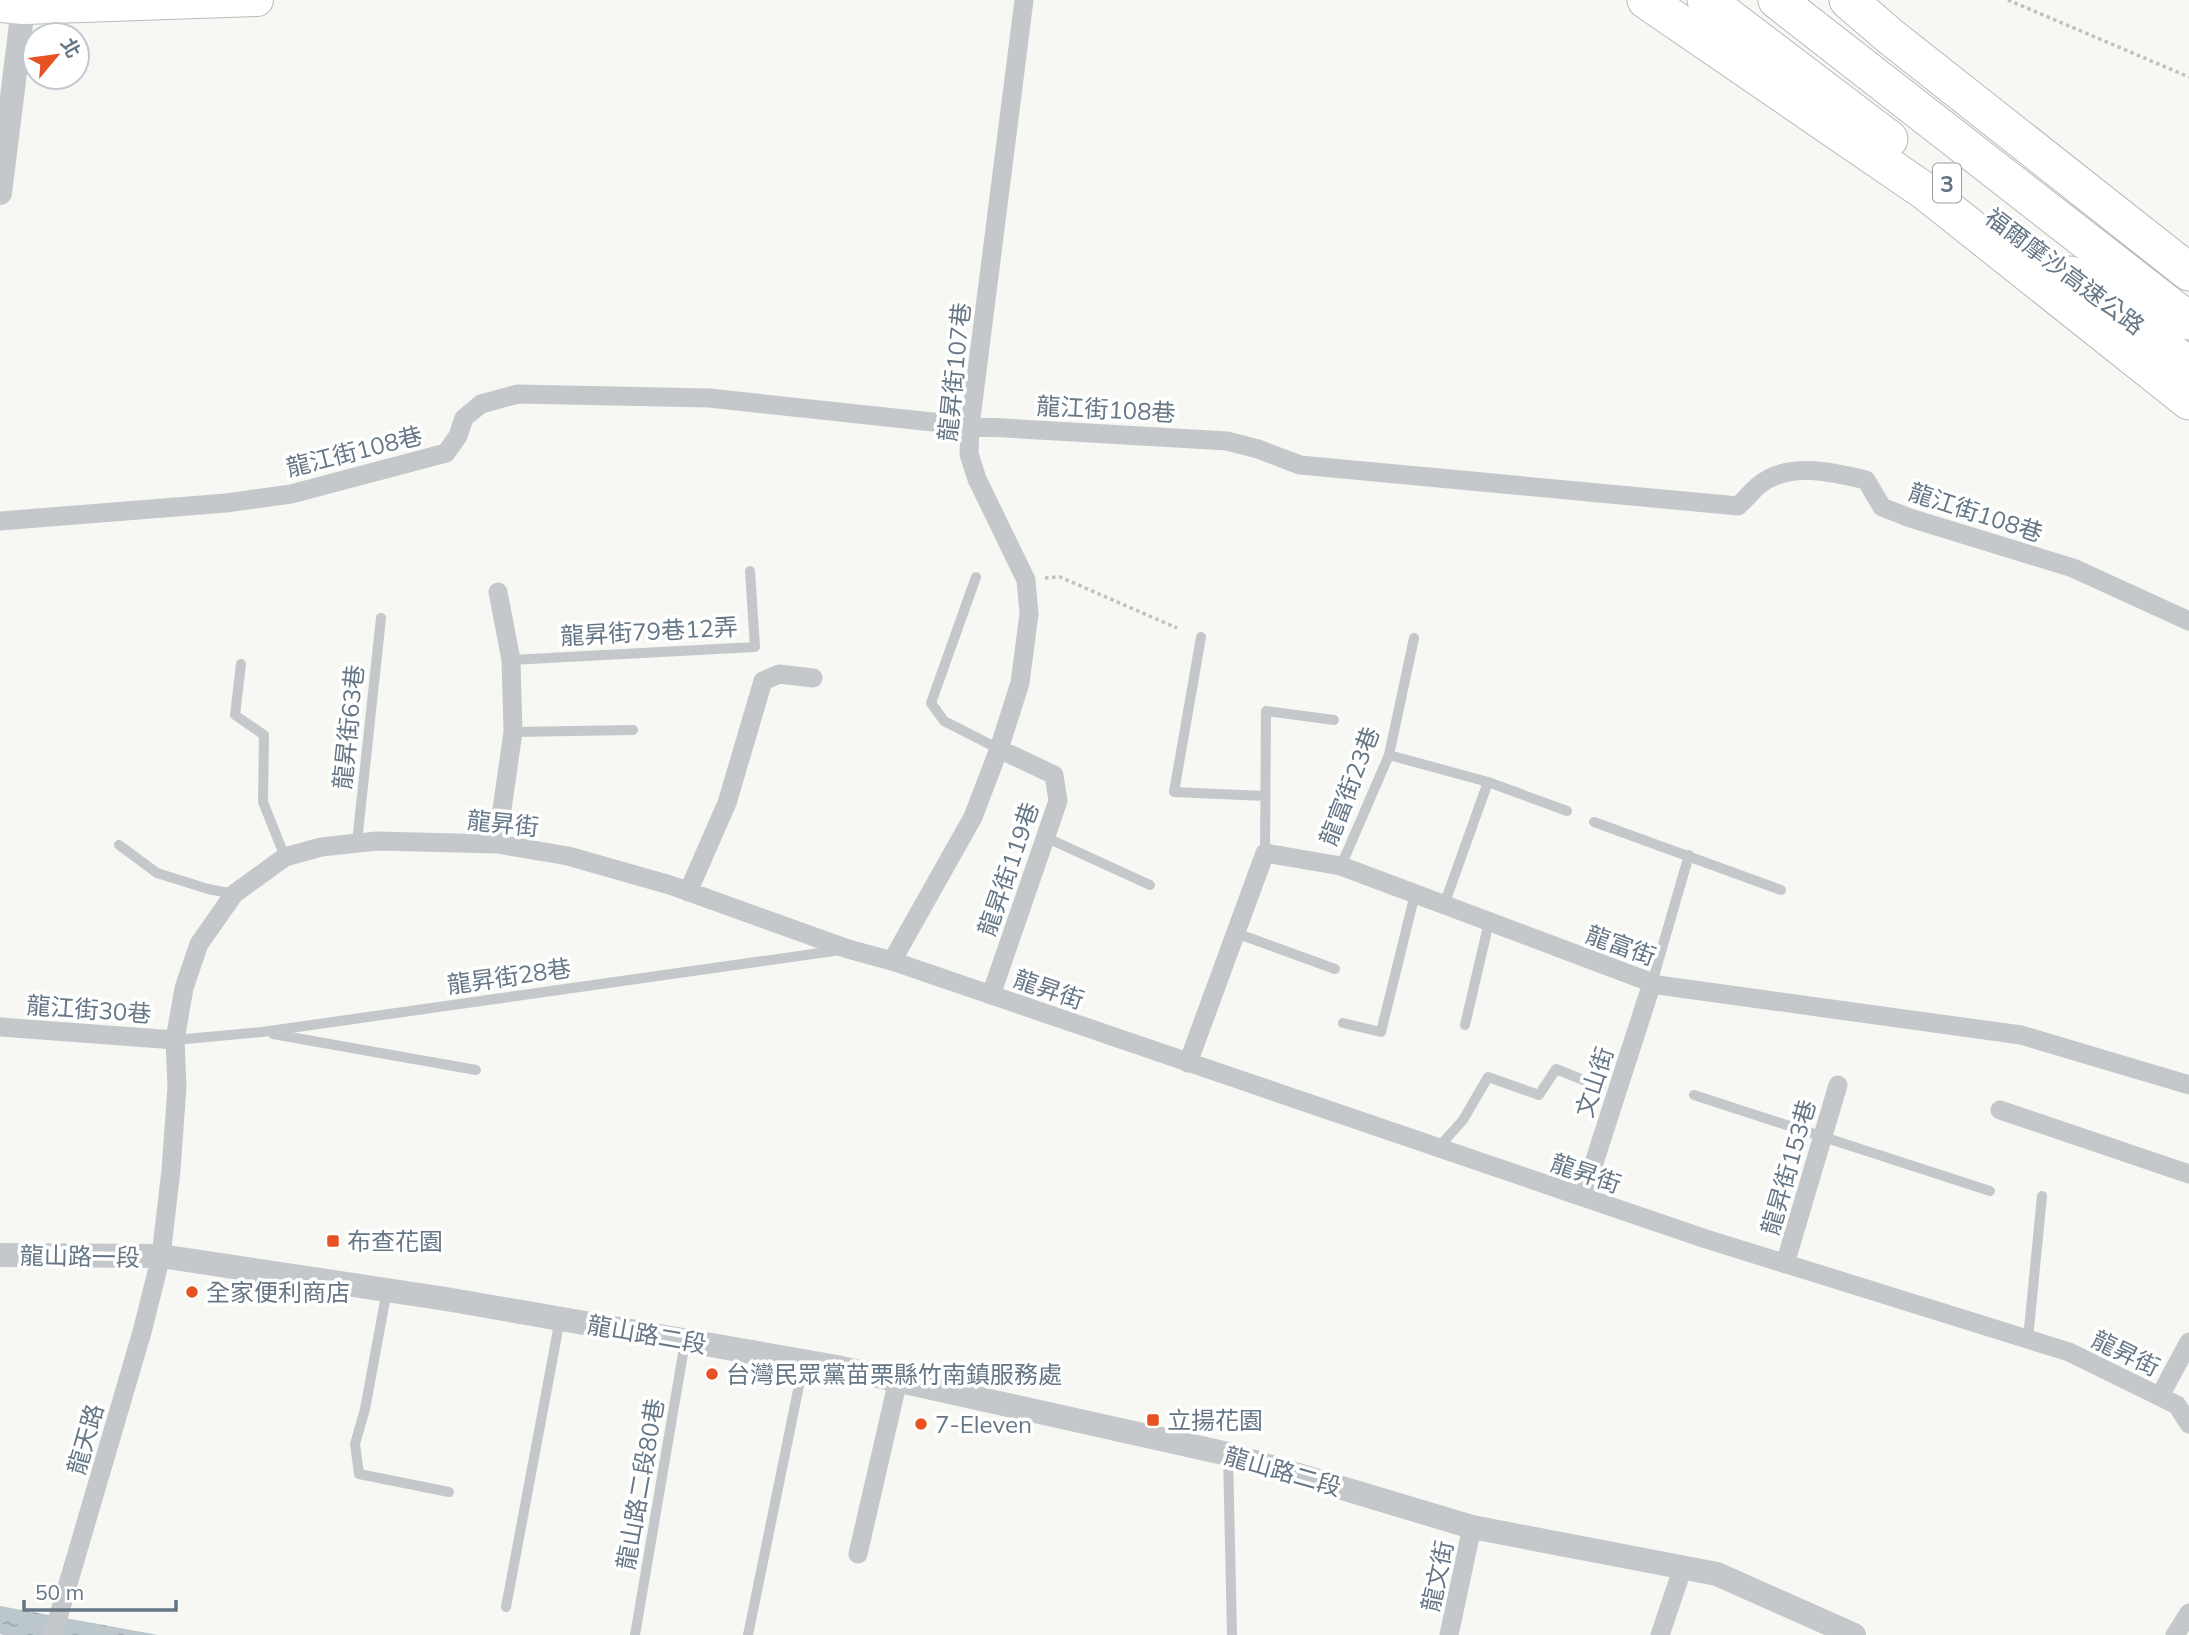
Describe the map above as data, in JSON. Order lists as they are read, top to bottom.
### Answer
{
  "streets": {
    "highway": ["3", "福爾摩沙高速公路"],
    "street": [
      "龍昇街107巷",
      "龍江街108巷",
      "龍昇街",
      "龍昇街119巷",
      "龍富街",
      "龍江街30巷",
      "文山街",
      "龍昇街153巷",
      "龍山路一段",
      "龍山路二段",
      "龍天路",
      "龍文街"
    ],
    "lane": [
      "龍昇街79巷12弄",
      "龍昇街63巷",
      "龍富街23巷",
      "龍昇街28巷",
      "龍山路二段80巷"
    ]
  },
  "crossings": [
    ["龍昇街107巷", "龍江街108巷"],
    ["龍昇街107巷", "龍昇街"],
    ["龍昇街107巷", "龍昇街119巷"],
    ["龍昇街63巷", "龍昇街"],
    ["龍富街23巷", "龍富街"],
    ["龍昇街", "龍昇街119巷"],
    ["龍昇街", "龍昇街28巷"],
    ["龍昇街", "龍江街30巷"],
    ["龍昇街", "文山街"],
    ["龍昇街", "龍昇街153巷"],
    ["龍昇街", "龍山路一段"],
    ["龍昇街", "龍山路二段"],
    ["龍昇街", "龍天路"],
    ["龍富街", "文山街"],
    ["龍昇街28巷", "龍江街30巷"],
    ["龍山路一段", "龍山路二段"],
    ["龍山路一段", "龍天路"],
    ["龍山路二段", "龍天路"],
    ["龍山路二段", "龍山路二段80巷"],
    ["龍山路二段", "龍文街"]
  ],
  "places": {
    "transit": ["布查花園", "立揚花園"],
    "other": ["全家便利商店", "台灣民眾黨苗栗縣竹南鎮服務處", "7-Eleven"]
  },
  "scale_bar": "50 m",
  "north": "top right"
}
